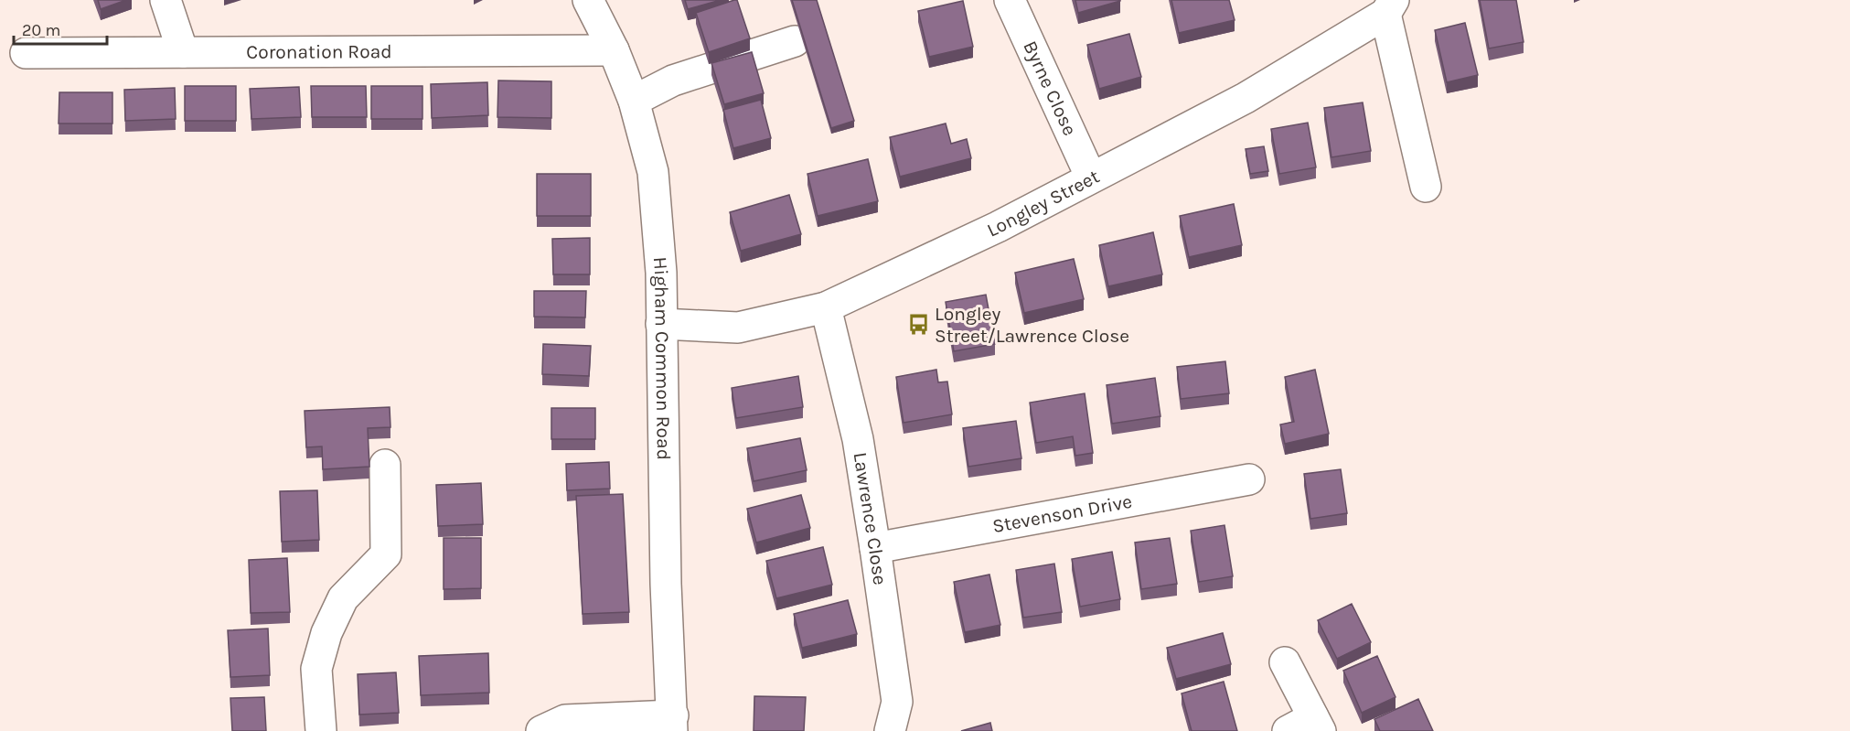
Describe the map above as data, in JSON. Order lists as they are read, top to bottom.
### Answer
{
  "streets": {
    "street": [
      "Coronation Road",
      "Byrne Close",
      "Longley Street",
      "Higham Common Road",
      "Stevenson Drive",
      "Lawrence Close"
    ]
  },
  "crossings": [
    ["Coronation Road", "Higham Common Road"],
    ["Byrne Close", "Longley Street"],
    ["Longley Street", "Higham Common Road"],
    ["Longley Street", "Lawrence Close"],
    ["Stevenson Drive", "Lawrence Close"]
  ],
  "places": {
    "bus stop": ["Longley Street/Lawrence Close"]
  },
  "scale_bar": "20 m"
}
